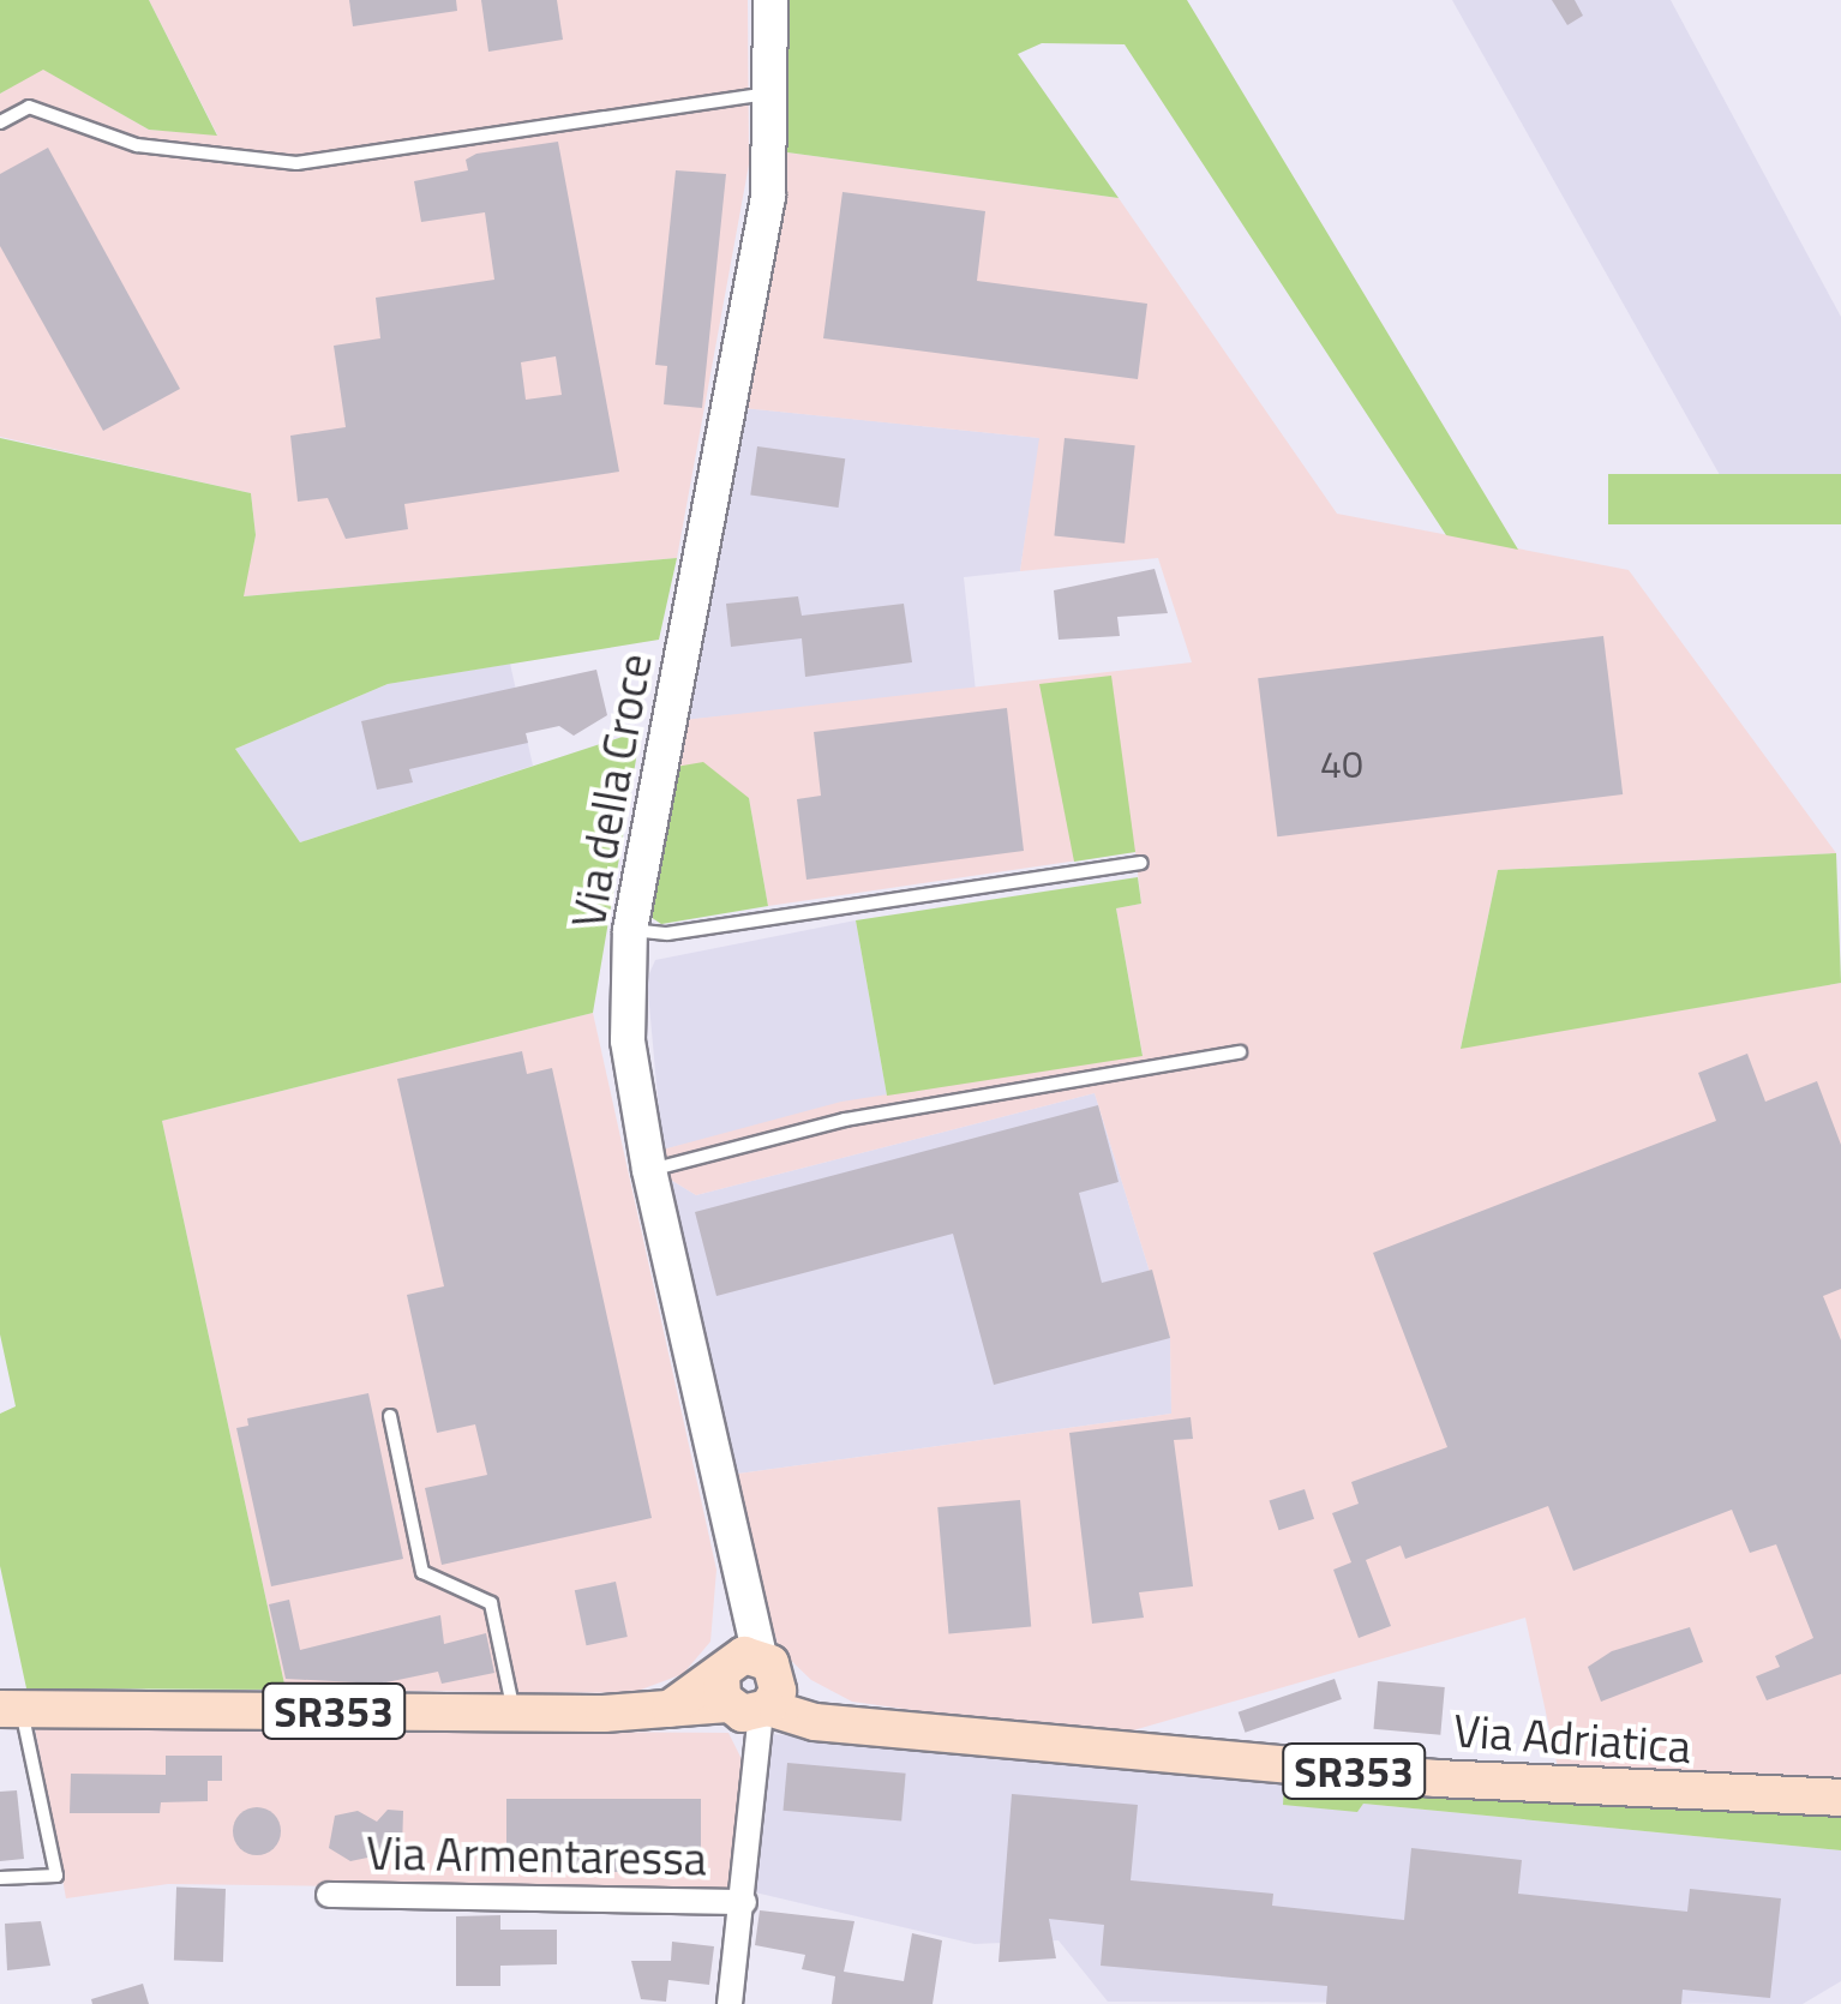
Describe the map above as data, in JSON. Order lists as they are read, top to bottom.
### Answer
{
  "streets": {
    "main road": ["Via della Croce", "SR353", "Via Adriatica"],
    "street": ["Via Armentaressa"]
  },
  "crossings": [
    ["Via della Croce", "Via Adriatica"],
    ["Via della Croce", "Via Armentaressa"]
  ],
  "house_numbers": ["40"]
}
